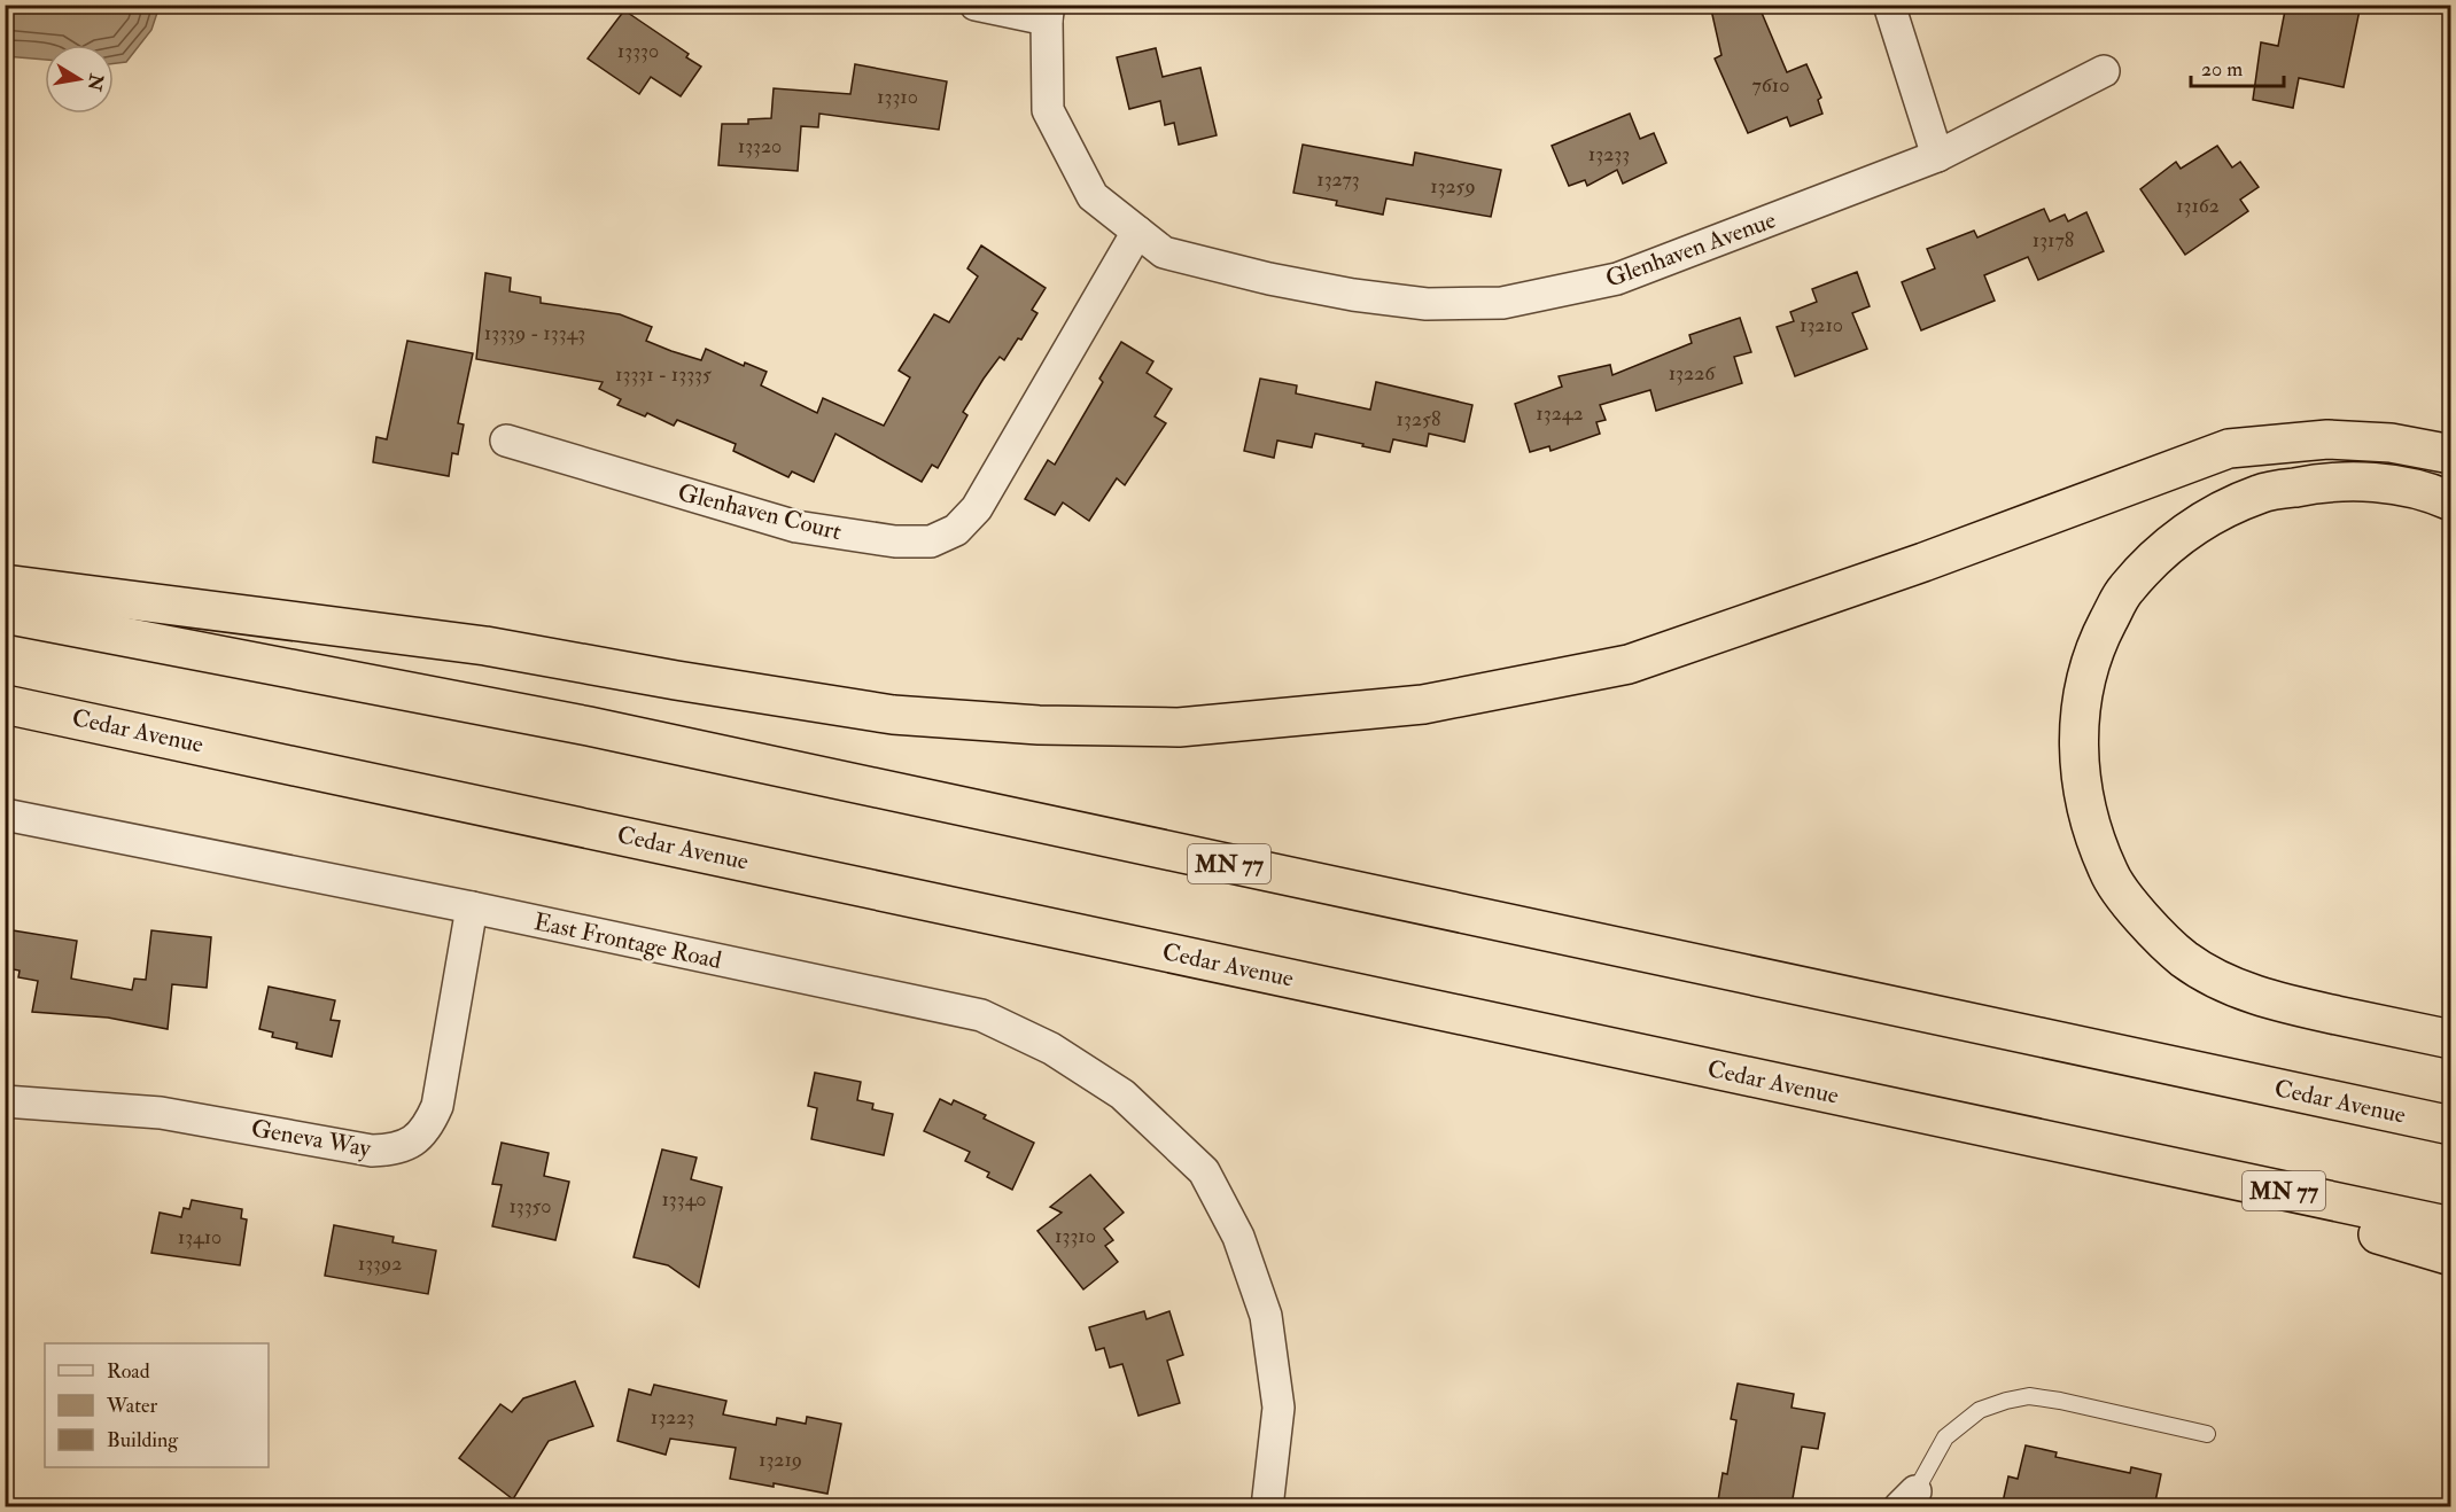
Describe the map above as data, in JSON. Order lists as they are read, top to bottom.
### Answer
{
  "streets": {
    "highway": ["Cedar Avenue", "MN 77"],
    "street": [
      "Glenhaven Avenue",
      "Glenhaven Court",
      "East Frontage Road",
      "Geneva Way"
    ]
  },
  "crossings": [
    ["Glenhaven Avenue", "Glenhaven Court"],
    ["East Frontage Road", "Geneva Way"]
  ],
  "house_numbers": [
    "13330",
    "7610",
    "13310",
    "13320",
    "13233",
    "13273",
    "13259",
    "13162",
    "13178",
    "13210",
    "13339 - 13343",
    "13226",
    "13331 - 13335",
    "13242",
    "13258",
    "13340",
    "13350",
    "13310",
    "13410",
    "13392",
    "13223",
    "13219"
  ],
  "legend": ["Road", "Water", "Building"],
  "scale_bar": "20 m",
  "north": "right"
}
